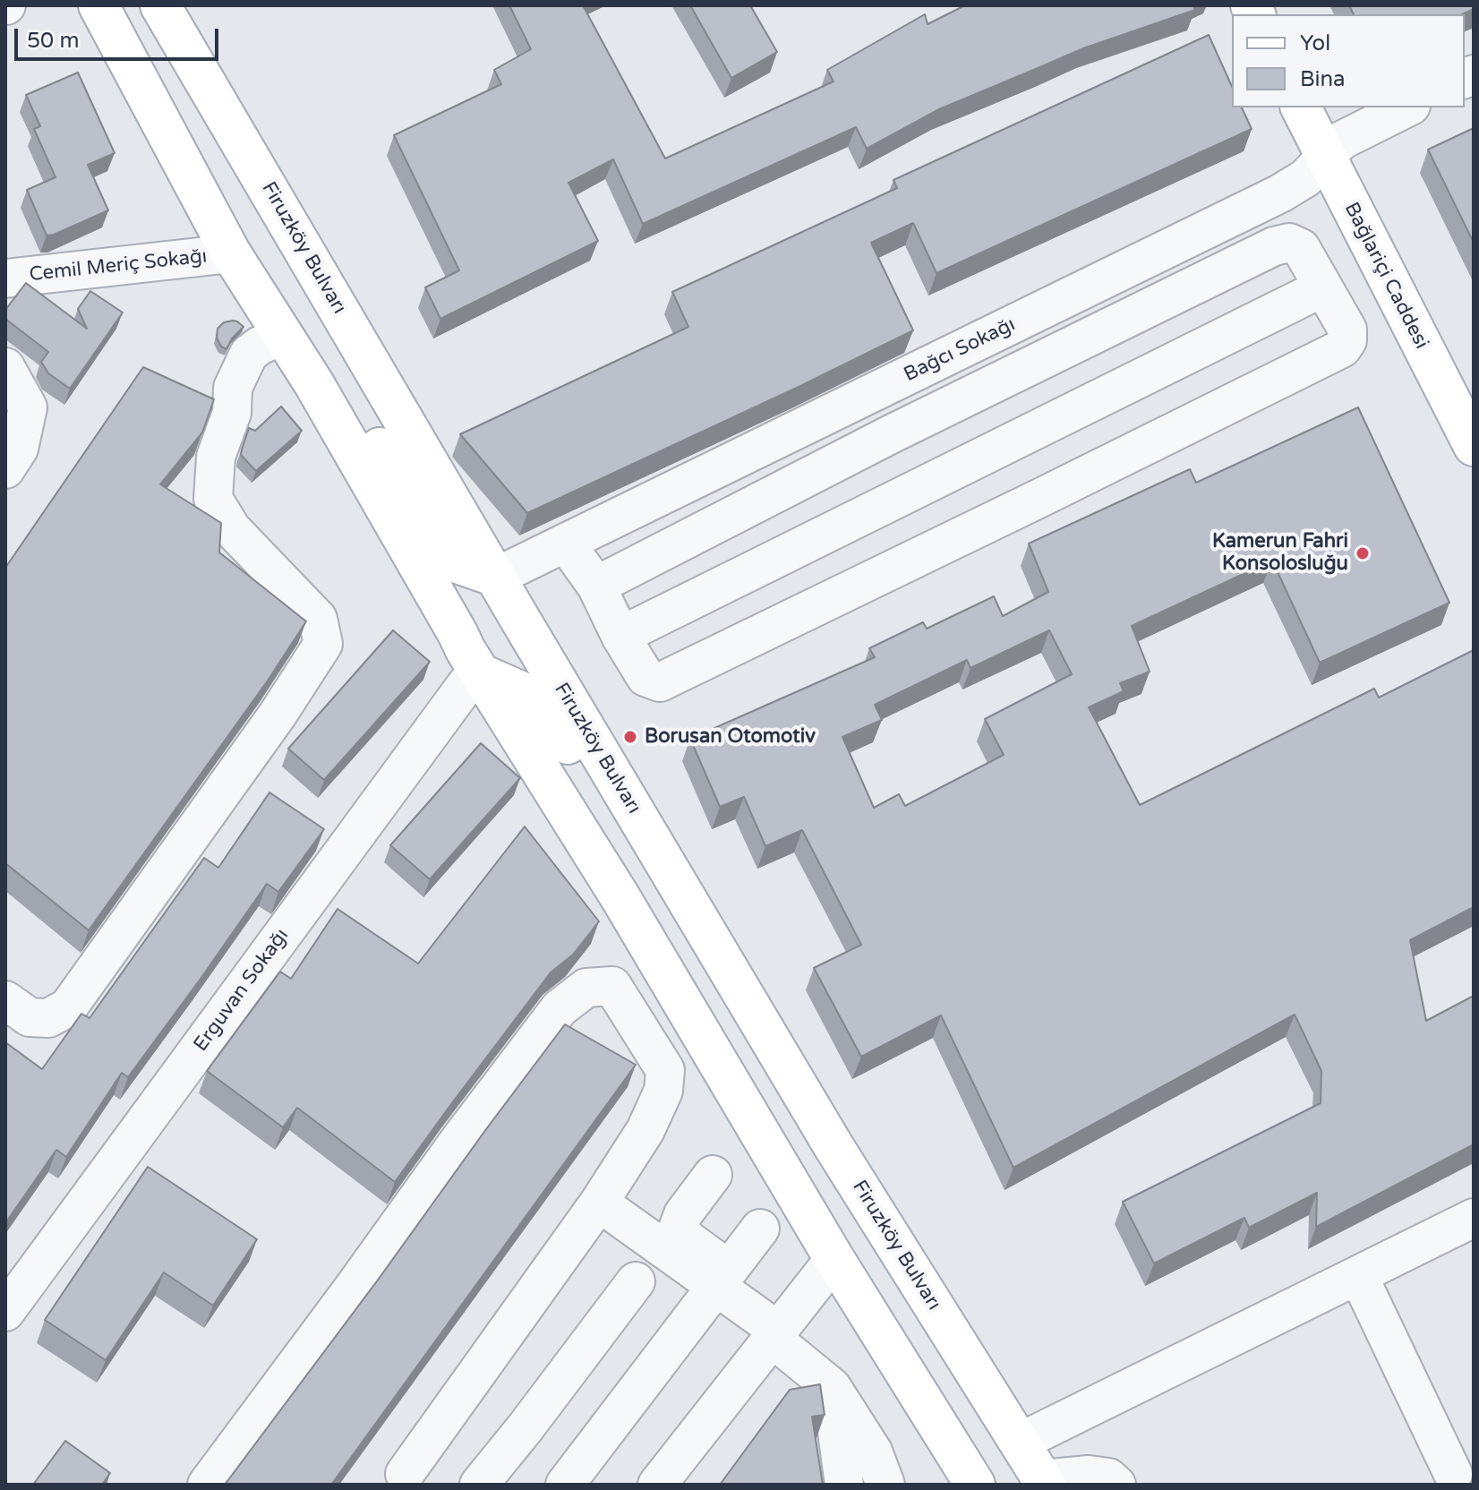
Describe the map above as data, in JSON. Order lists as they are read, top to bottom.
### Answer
{
  "streets": {
    "main road": ["Firuzköy Bulvarı", "Bağlariçi Caddesi"],
    "street": ["Cemil Meriç Sokağı", "Bağcı Sokağı", "Erguvan Sokağı"]
  },
  "crossings": [
    ["Firuzköy Bulvarı", "Bağcı Sokağı"],
    ["Bağlariçi Caddesi", "Bağcı Sokağı"]
  ],
  "places": ["Kamerun Fahri Konsolosluğu", "Borusan Otomotiv"],
  "legend": ["Yol", "Bina"],
  "scale_bar": "50 m"
}
